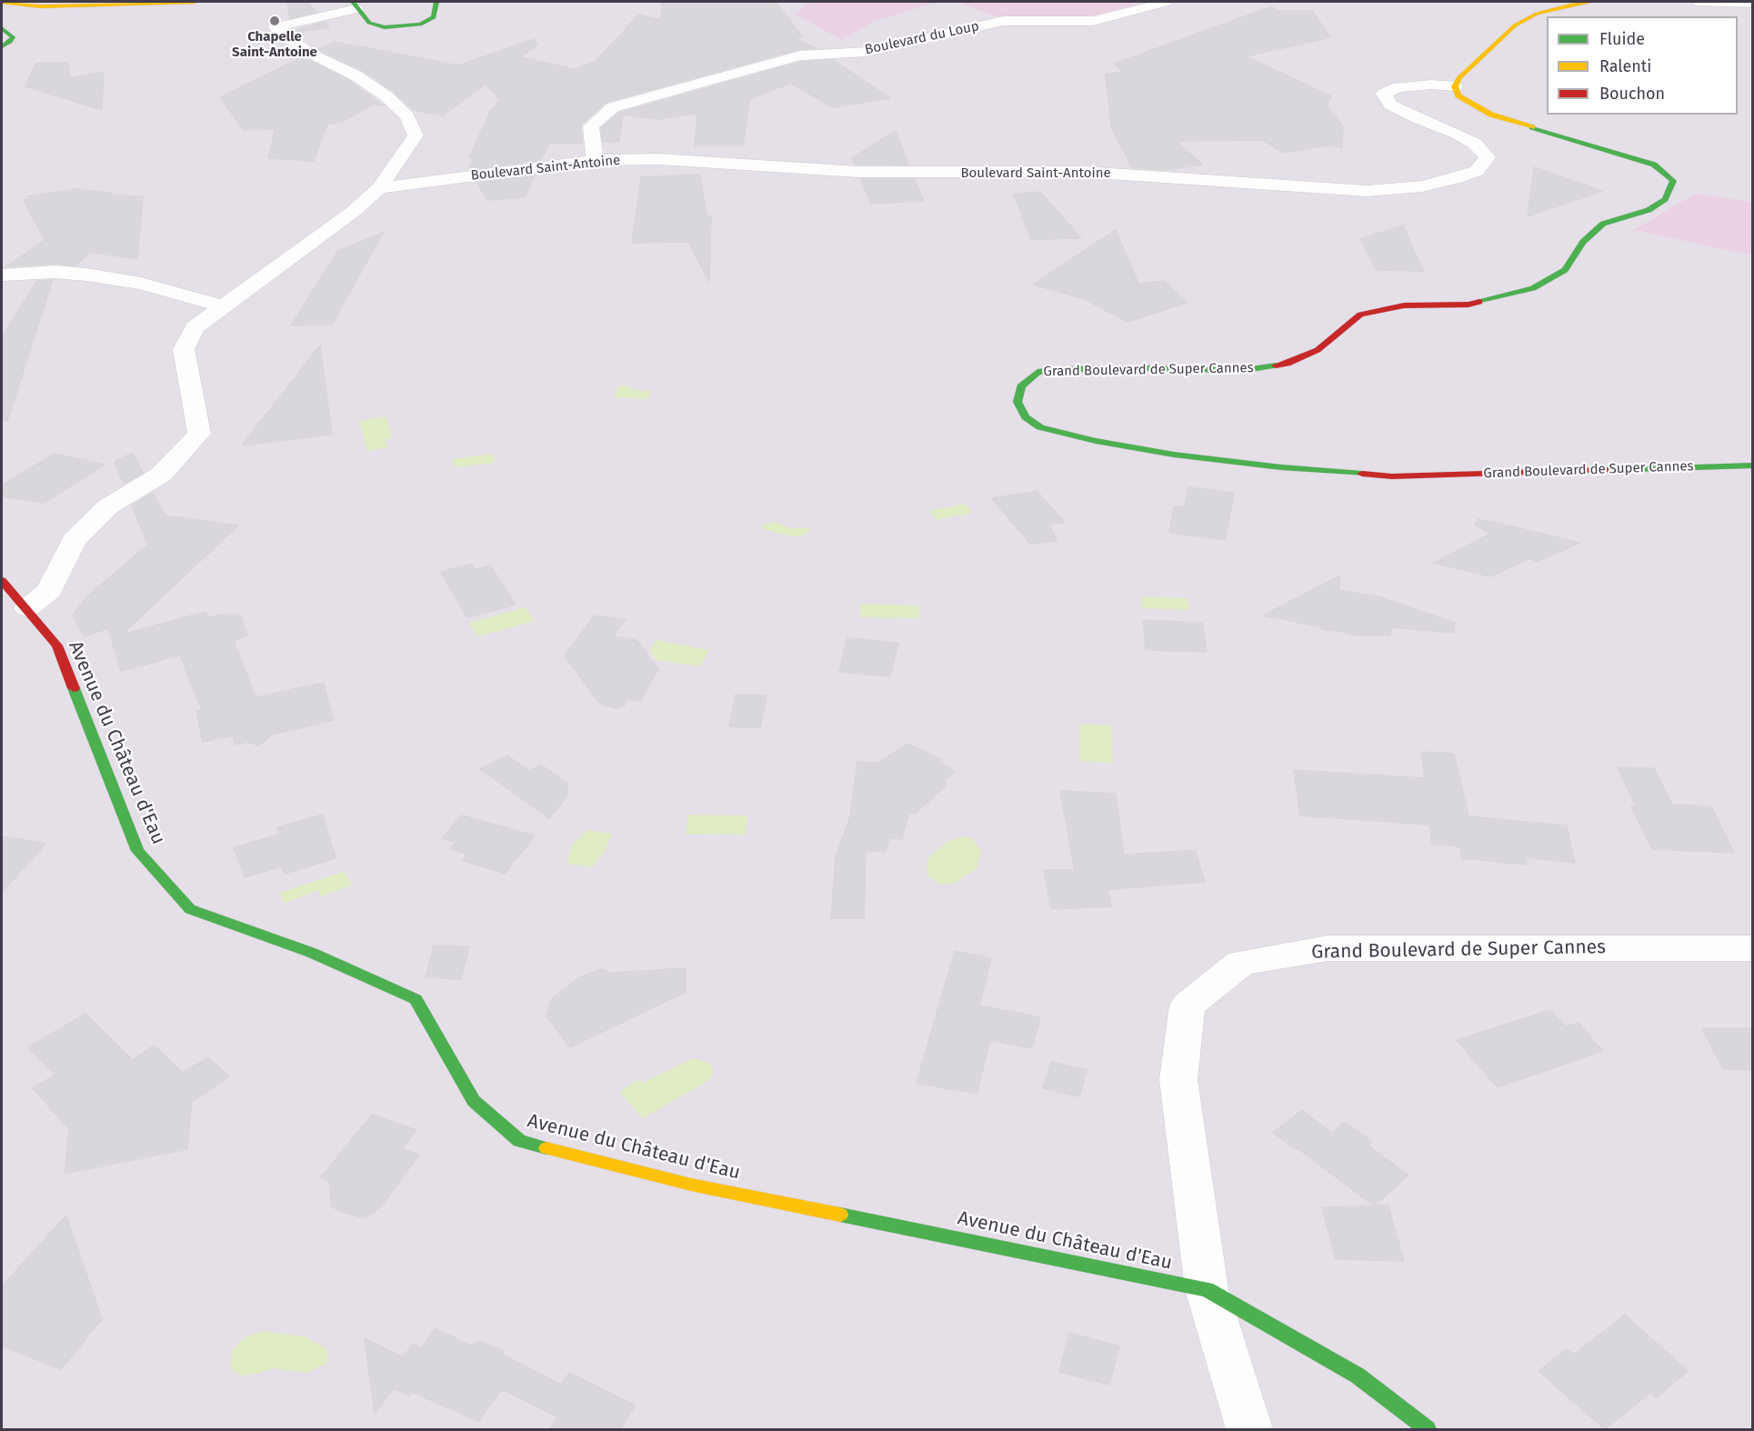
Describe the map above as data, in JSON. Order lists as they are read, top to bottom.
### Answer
{
  "streets": {
    "street": [
      "Boulevard du Loup",
      "Boulevard Saint-Antoine",
      "Grand Boulevard de Super Cannes",
      "Avenue du Château d'Eau"
    ]
  },
  "crossings": [
    ["Boulevard du Loup", "Boulevard Saint-Antoine"],
    ["Boulevard Saint-Antoine", "Grand Boulevard de Super Cannes"],
    ["Grand Boulevard de Super Cannes", "Avenue du Château d'Eau"]
  ],
  "places": ["Chapelle Saint-Antoine"],
  "legend": ["Fluide", "Ralenti", "Bouchon"]
}
